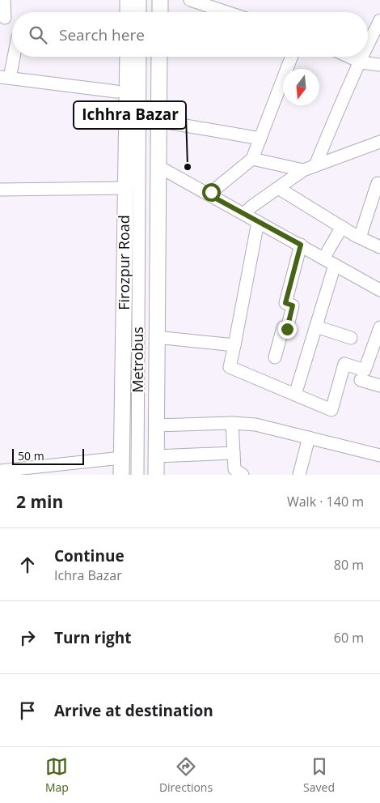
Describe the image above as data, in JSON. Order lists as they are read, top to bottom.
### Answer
{
  "streets": {
    "main road": ["Firozpur Road"],
    "street": ["Metrobus"]
  },
  "places": ["Ichhra Bazar"],
  "scale_bar": "50 m",
  "north": "bottom",
  "page": {
    "search": "Search here",
    "scale": "50 m",
    "heading": ["2 min", "Walk · 140 m"],
    "list": [
      ["Continue", "Ichra Bazar", "80 m"],
      ["Turn right", "60 m"],
      "Arrive at destination"
    ],
    "nav": ["Map", "Directions", "Saved"]
  }
}
